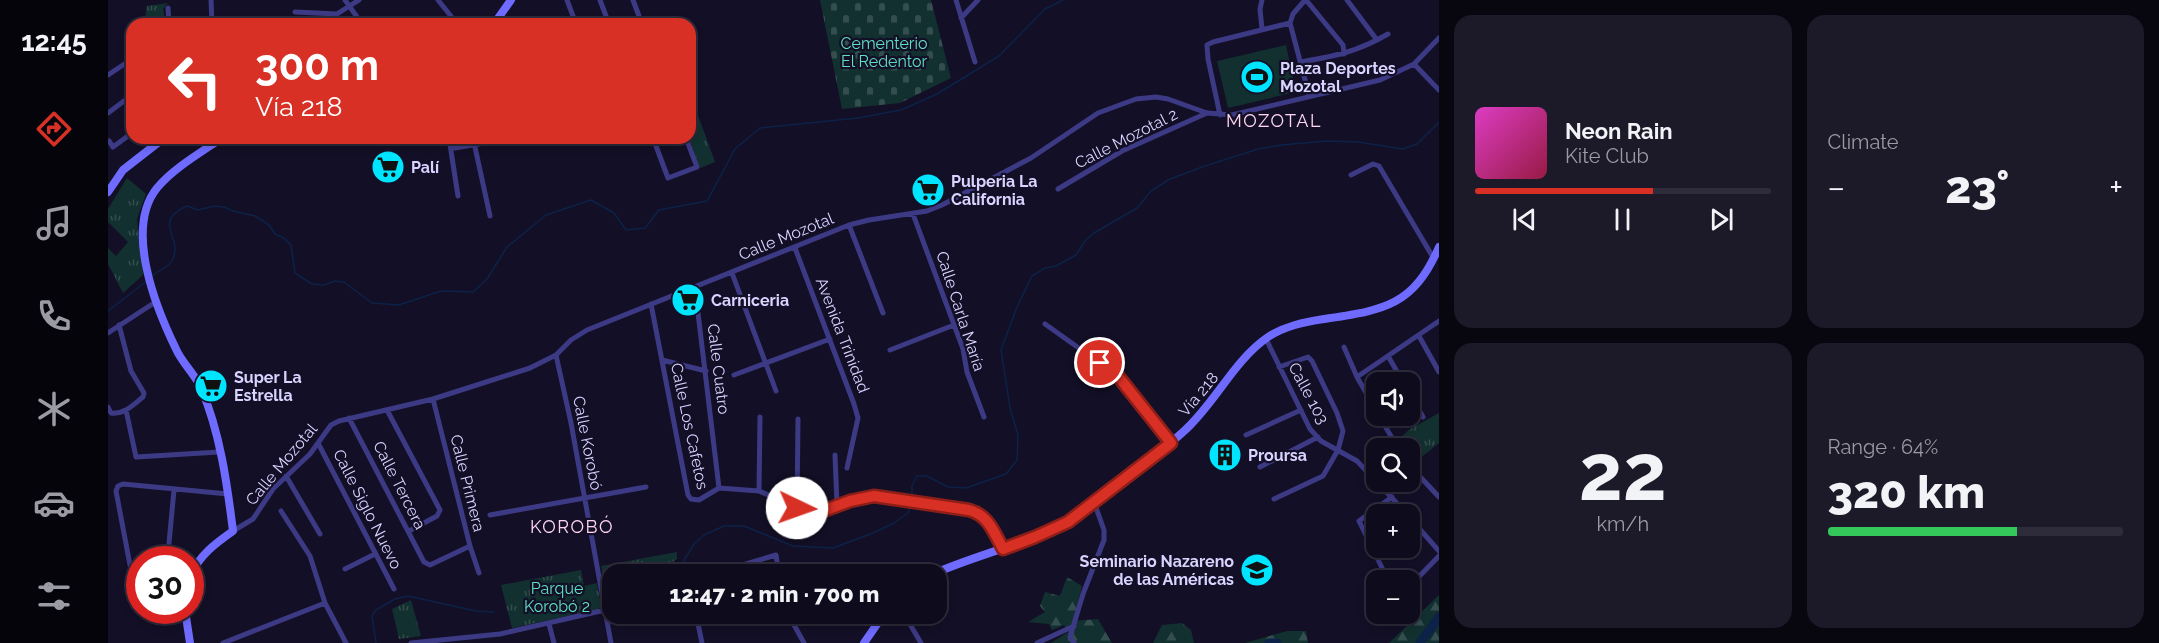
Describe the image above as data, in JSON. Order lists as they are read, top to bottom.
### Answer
{
  "streets": {
    "main road": ["Calle Mozotal", "Vía 218"],
    "street": [
      "Calle Mozotal 2",
      "Calle Carla María",
      "Avenida Trinidad",
      "Calle Cuatro",
      "Calle 103",
      "Calle Los Cafetos",
      "Calle Korobó",
      "Calle Primera",
      "Calle Tercera",
      "Calle Siglo Nuevo"
    ]
  },
  "crossings": [
    ["Calle Mozotal 2", "Calle Mozotal"],
    ["Calle Mozotal", "Calle Carla María"],
    ["Calle Mozotal", "Avenida Trinidad"],
    ["Calle Mozotal", "Calle Cuatro"],
    ["Calle Mozotal", "Calle Los Cafetos"],
    ["Calle Mozotal", "Calle Korobó"],
    ["Calle Mozotal", "Calle Primera"],
    ["Calle Mozotal", "Calle Tercera"],
    ["Calle Mozotal", "Calle Siglo Nuevo"],
    ["Calle Cuatro", "Calle Los Cafetos"],
    ["Calle 103", "Vía 218"],
    ["Vía 218", "Calle Los Cafetos"],
    ["Calle Primera", "Calle Tercera"]
  ],
  "districts": ["MOZOTAL", "KOROBÓ"],
  "parks": ["Cementerio El Redentor", "Parque Korobó 2"],
  "places": {
    "sports": ["Plaza Deportes Mozotal"],
    "supermarket": [
      "Palí",
      "Pulperia La California",
      "Carniceria",
      "Super La Estrella"
    ],
    "building": ["Proursa"],
    "school or university": ["Seminario Nazareno de las Américas"]
  },
  "page": {
    "tabs": "12:45",
    "tile": [
      "Climate",
      ["22", "km/h"],
      ["Range · 64%", "320 km"]
    ],
    "turn": ["300 m", "Vía 218"],
    "song": ["Neon Rain", "Kite Club"],
    "heat": ["−", "23°", "+"],
    "map_buttons": ["+", "−"],
    "limit": "30",
    "trip": "12:47 · 2 min · 700 m"
  }
}
